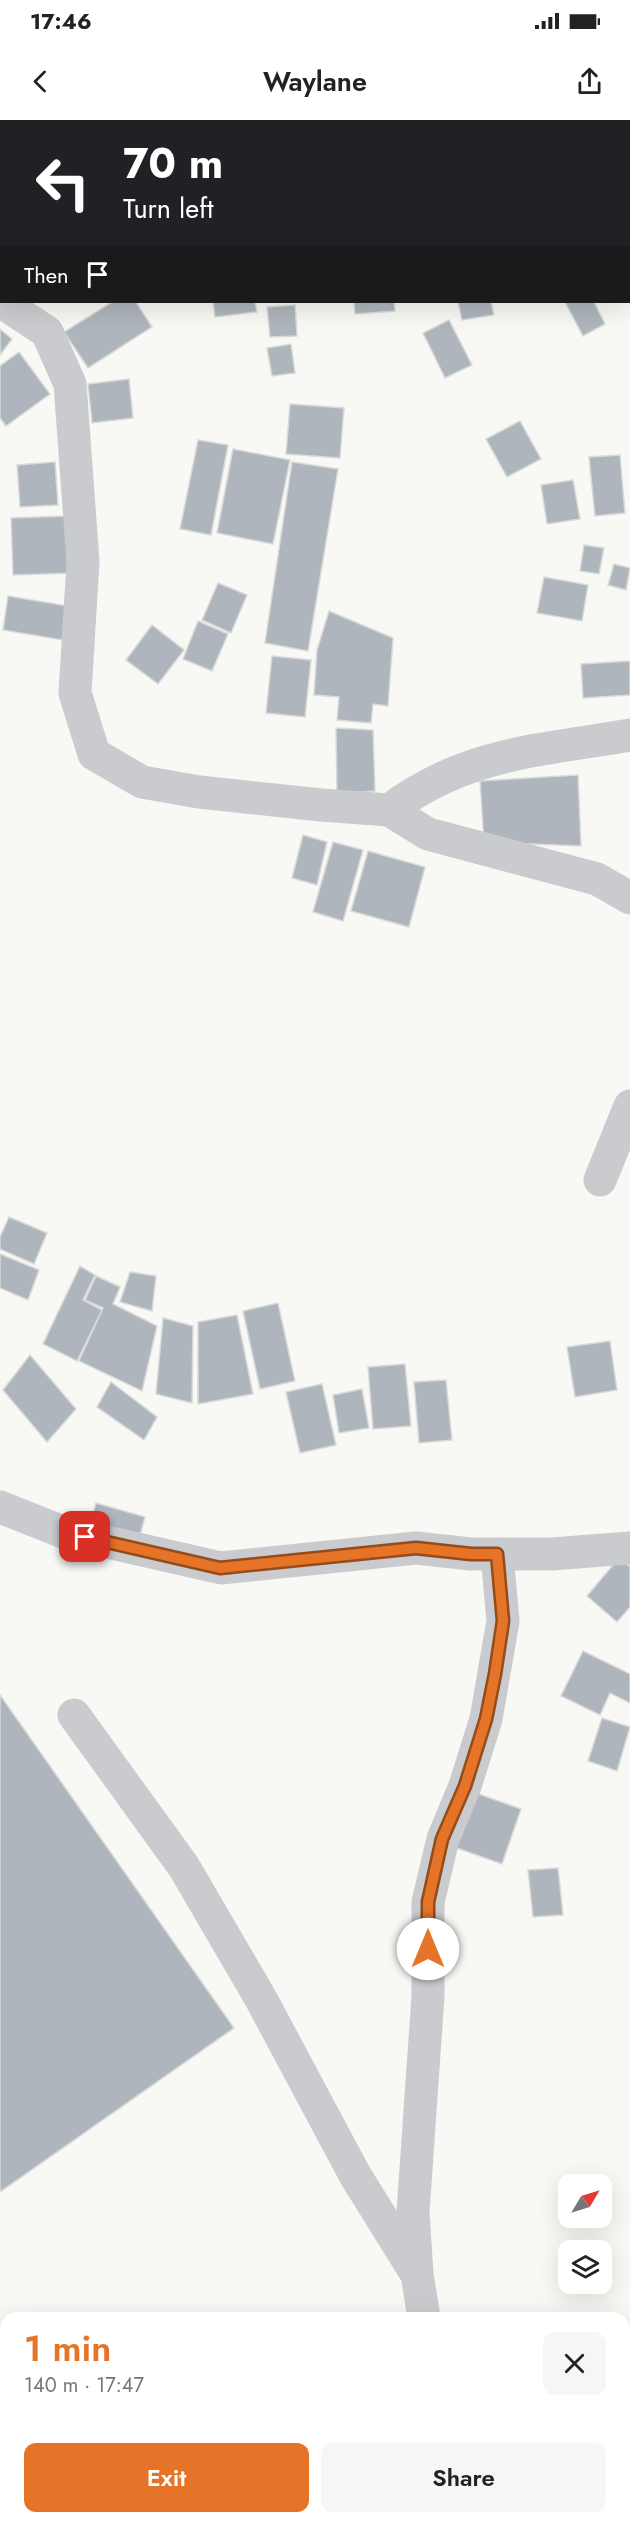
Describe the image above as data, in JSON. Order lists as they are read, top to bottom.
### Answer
{
  "north": "top right",
  "page": {
    "status": "17:46",
    "header": "Waylane",
    "turn": ["70 m", "Turn left"],
    "then": "Then",
    "heading": ["1 min", "140 m · 17:47"],
    "buttons": ["Exit", "Share"]
  }
}
